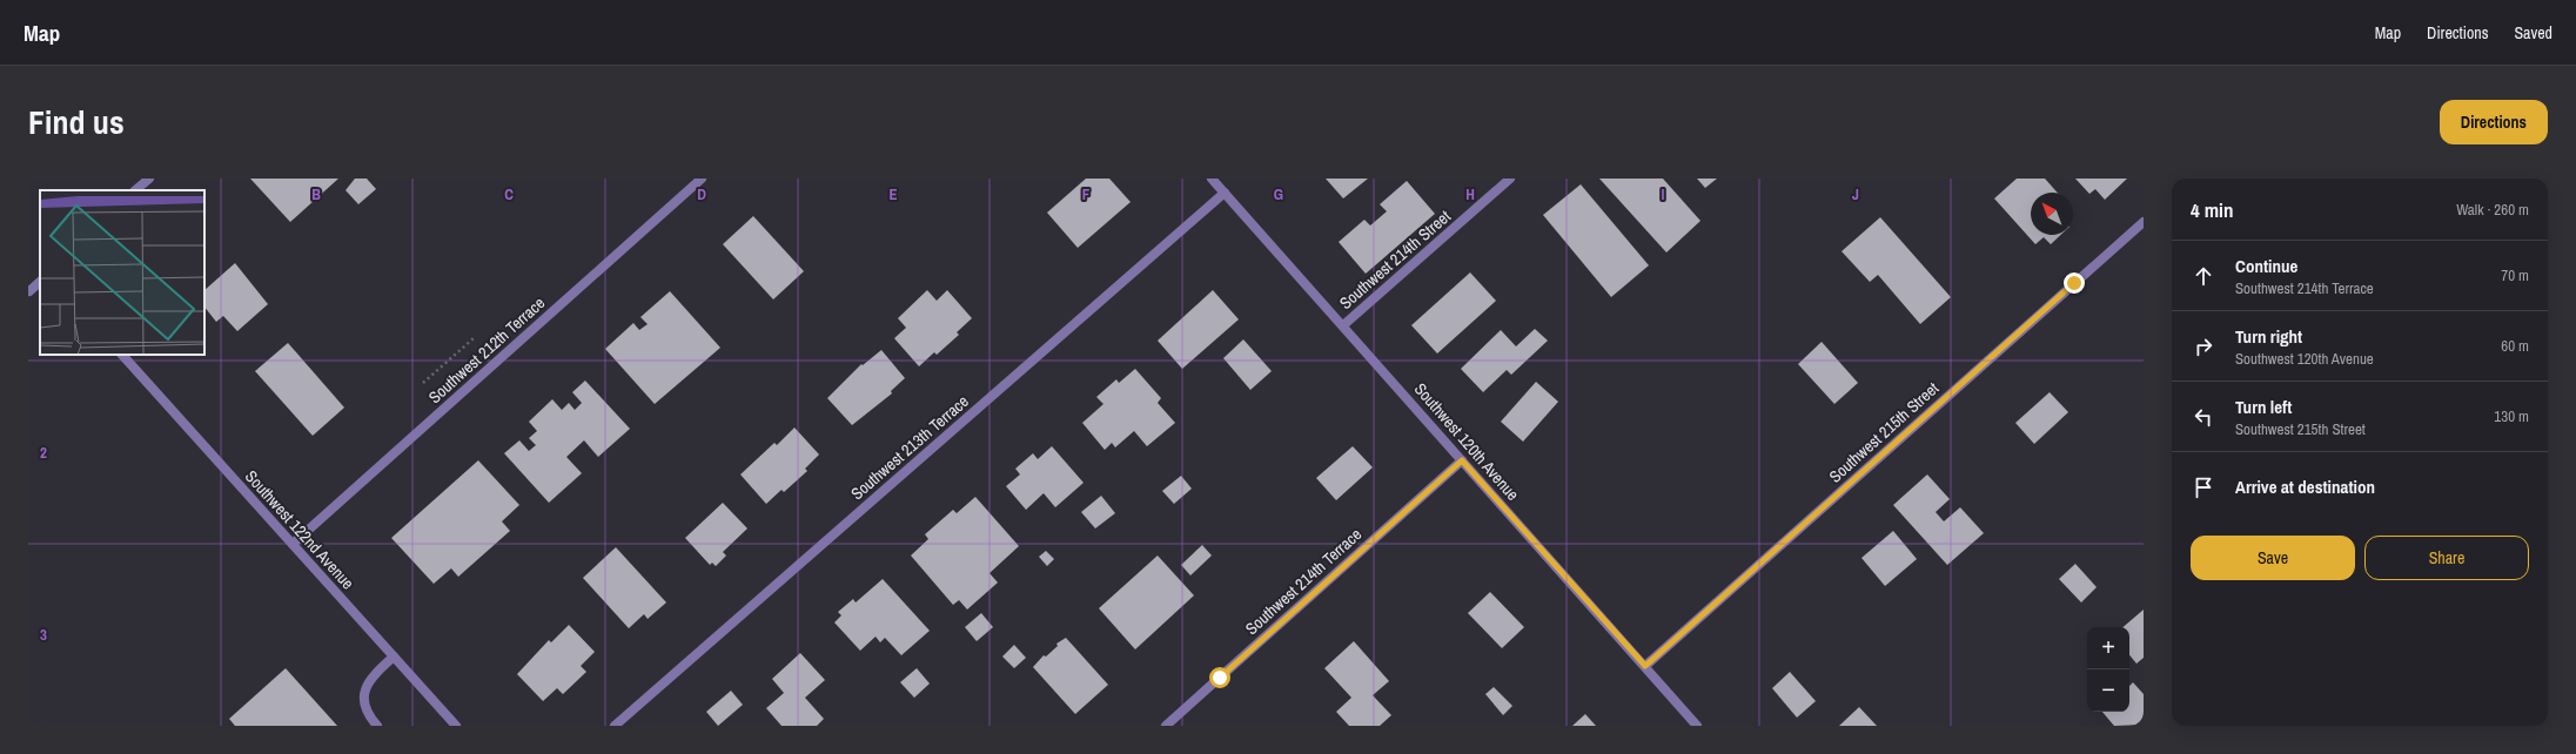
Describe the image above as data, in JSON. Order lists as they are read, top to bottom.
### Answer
{
  "streets": {
    "street": [
      "Southwest 214th Street",
      "Southwest 212th Terrace",
      "Southwest 215th Street",
      "Southwest 120th Avenue",
      "Southwest 213th Terrace",
      "Southwest 122nd Avenue",
      "Southwest 214th Terrace"
    ]
  },
  "crossings": [
    ["Southwest 214th Street", "Southwest 120th Avenue"],
    ["Southwest 212th Terrace", "Southwest 122nd Avenue"],
    ["Southwest 215th Street", "Southwest 120th Avenue"],
    ["Southwest 120th Avenue", "Southwest 213th Terrace"],
    ["Southwest 120th Avenue", "Southwest 214th Terrace"]
  ],
  "north": "top left",
  "page": {
    "header": "Map",
    "nav": ["Map", "Directions", "Saved"],
    "title": "Find us",
    "buttons": [
      "Directions",
      ["Save", "Share"]
    ],
    "heading": ["4 min", "Walk · 260 m"],
    "list": [
      ["Continue", "Southwest 214th Terrace", "70 m"],
      ["Turn right", "Southwest 120th Avenue", "60 m"],
      ["Turn left", "Southwest 215th Street", "130 m"],
      "Arrive at destination"
    ],
    "map_buttons": ["+", "−"]
  },
  "grid": {
    "columns": [
      "B",
      "C",
      "D",
      "E",
      "F",
      "G",
      "H",
      "I",
      "J"
    ],
    "rows": ["2", "3"]
  }
}
